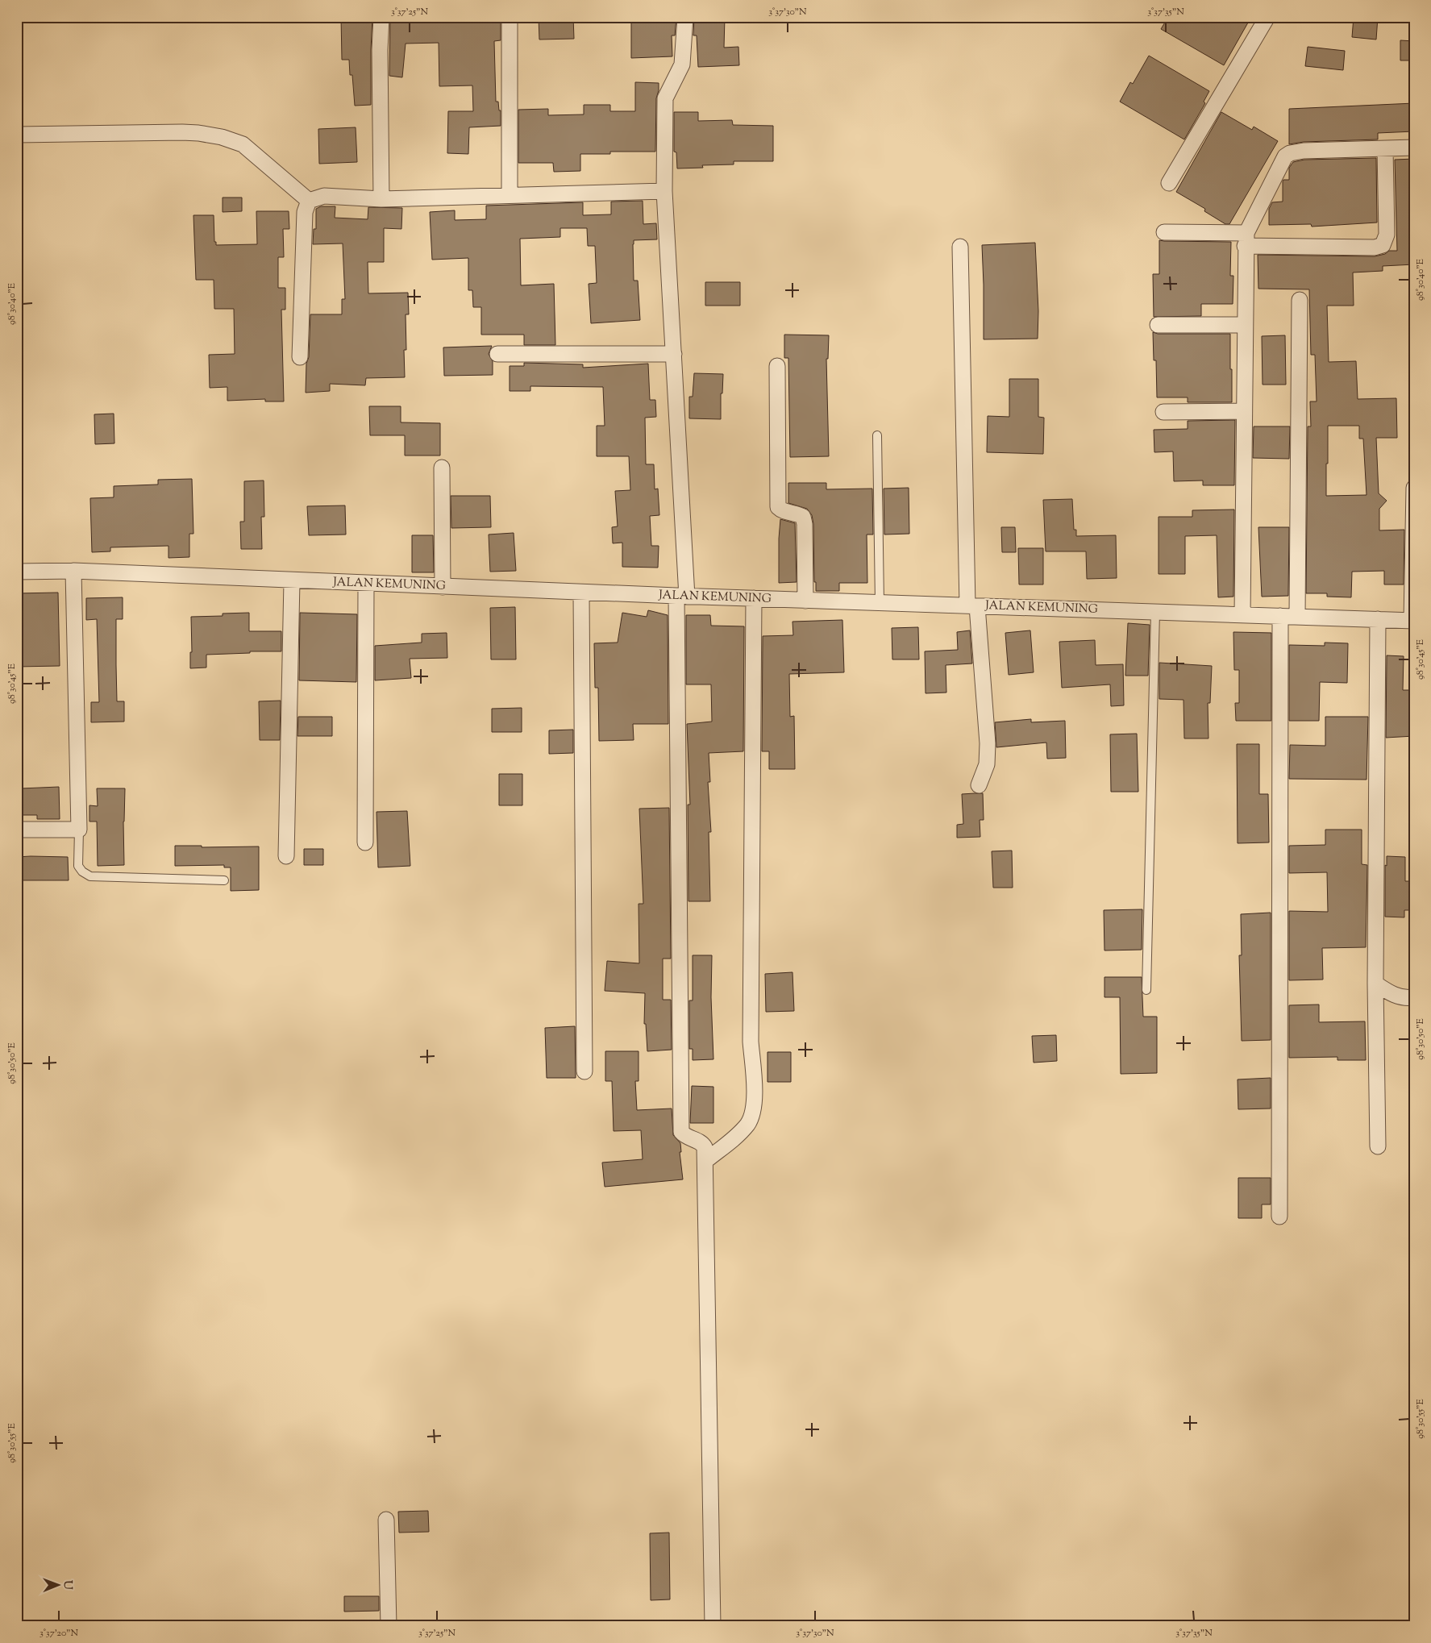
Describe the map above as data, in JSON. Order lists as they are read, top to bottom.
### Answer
{
  "streets": {
    "street": ["JALAN KEMUNING"]
  },
  "north": "right",
  "coordinates": [
    "3°37'25\"N",
    "3°37'30\"N",
    "3°37'35\"N",
    "98°30'40\"E",
    "98°30'45\"E",
    "98°30'50\"E",
    "98°30'55\"E",
    "3°37'20\"N"
  ]
}
